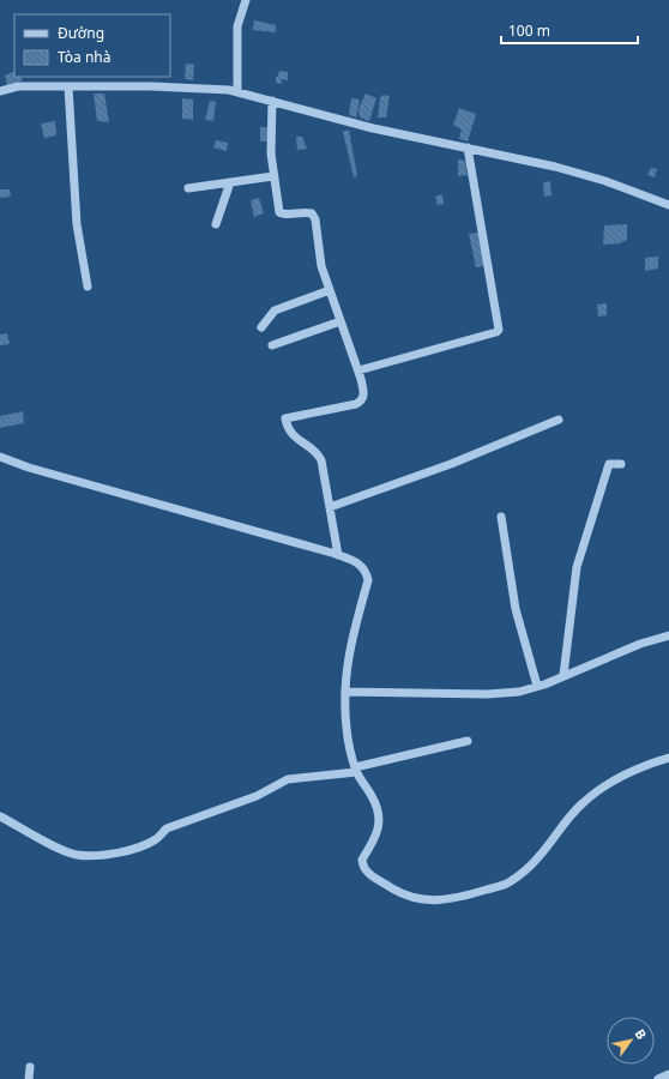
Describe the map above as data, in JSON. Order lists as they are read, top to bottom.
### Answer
{
  "legend": ["Đường", "Tòa nhà"],
  "scale_bar": "100 m",
  "north": "top right"
}
